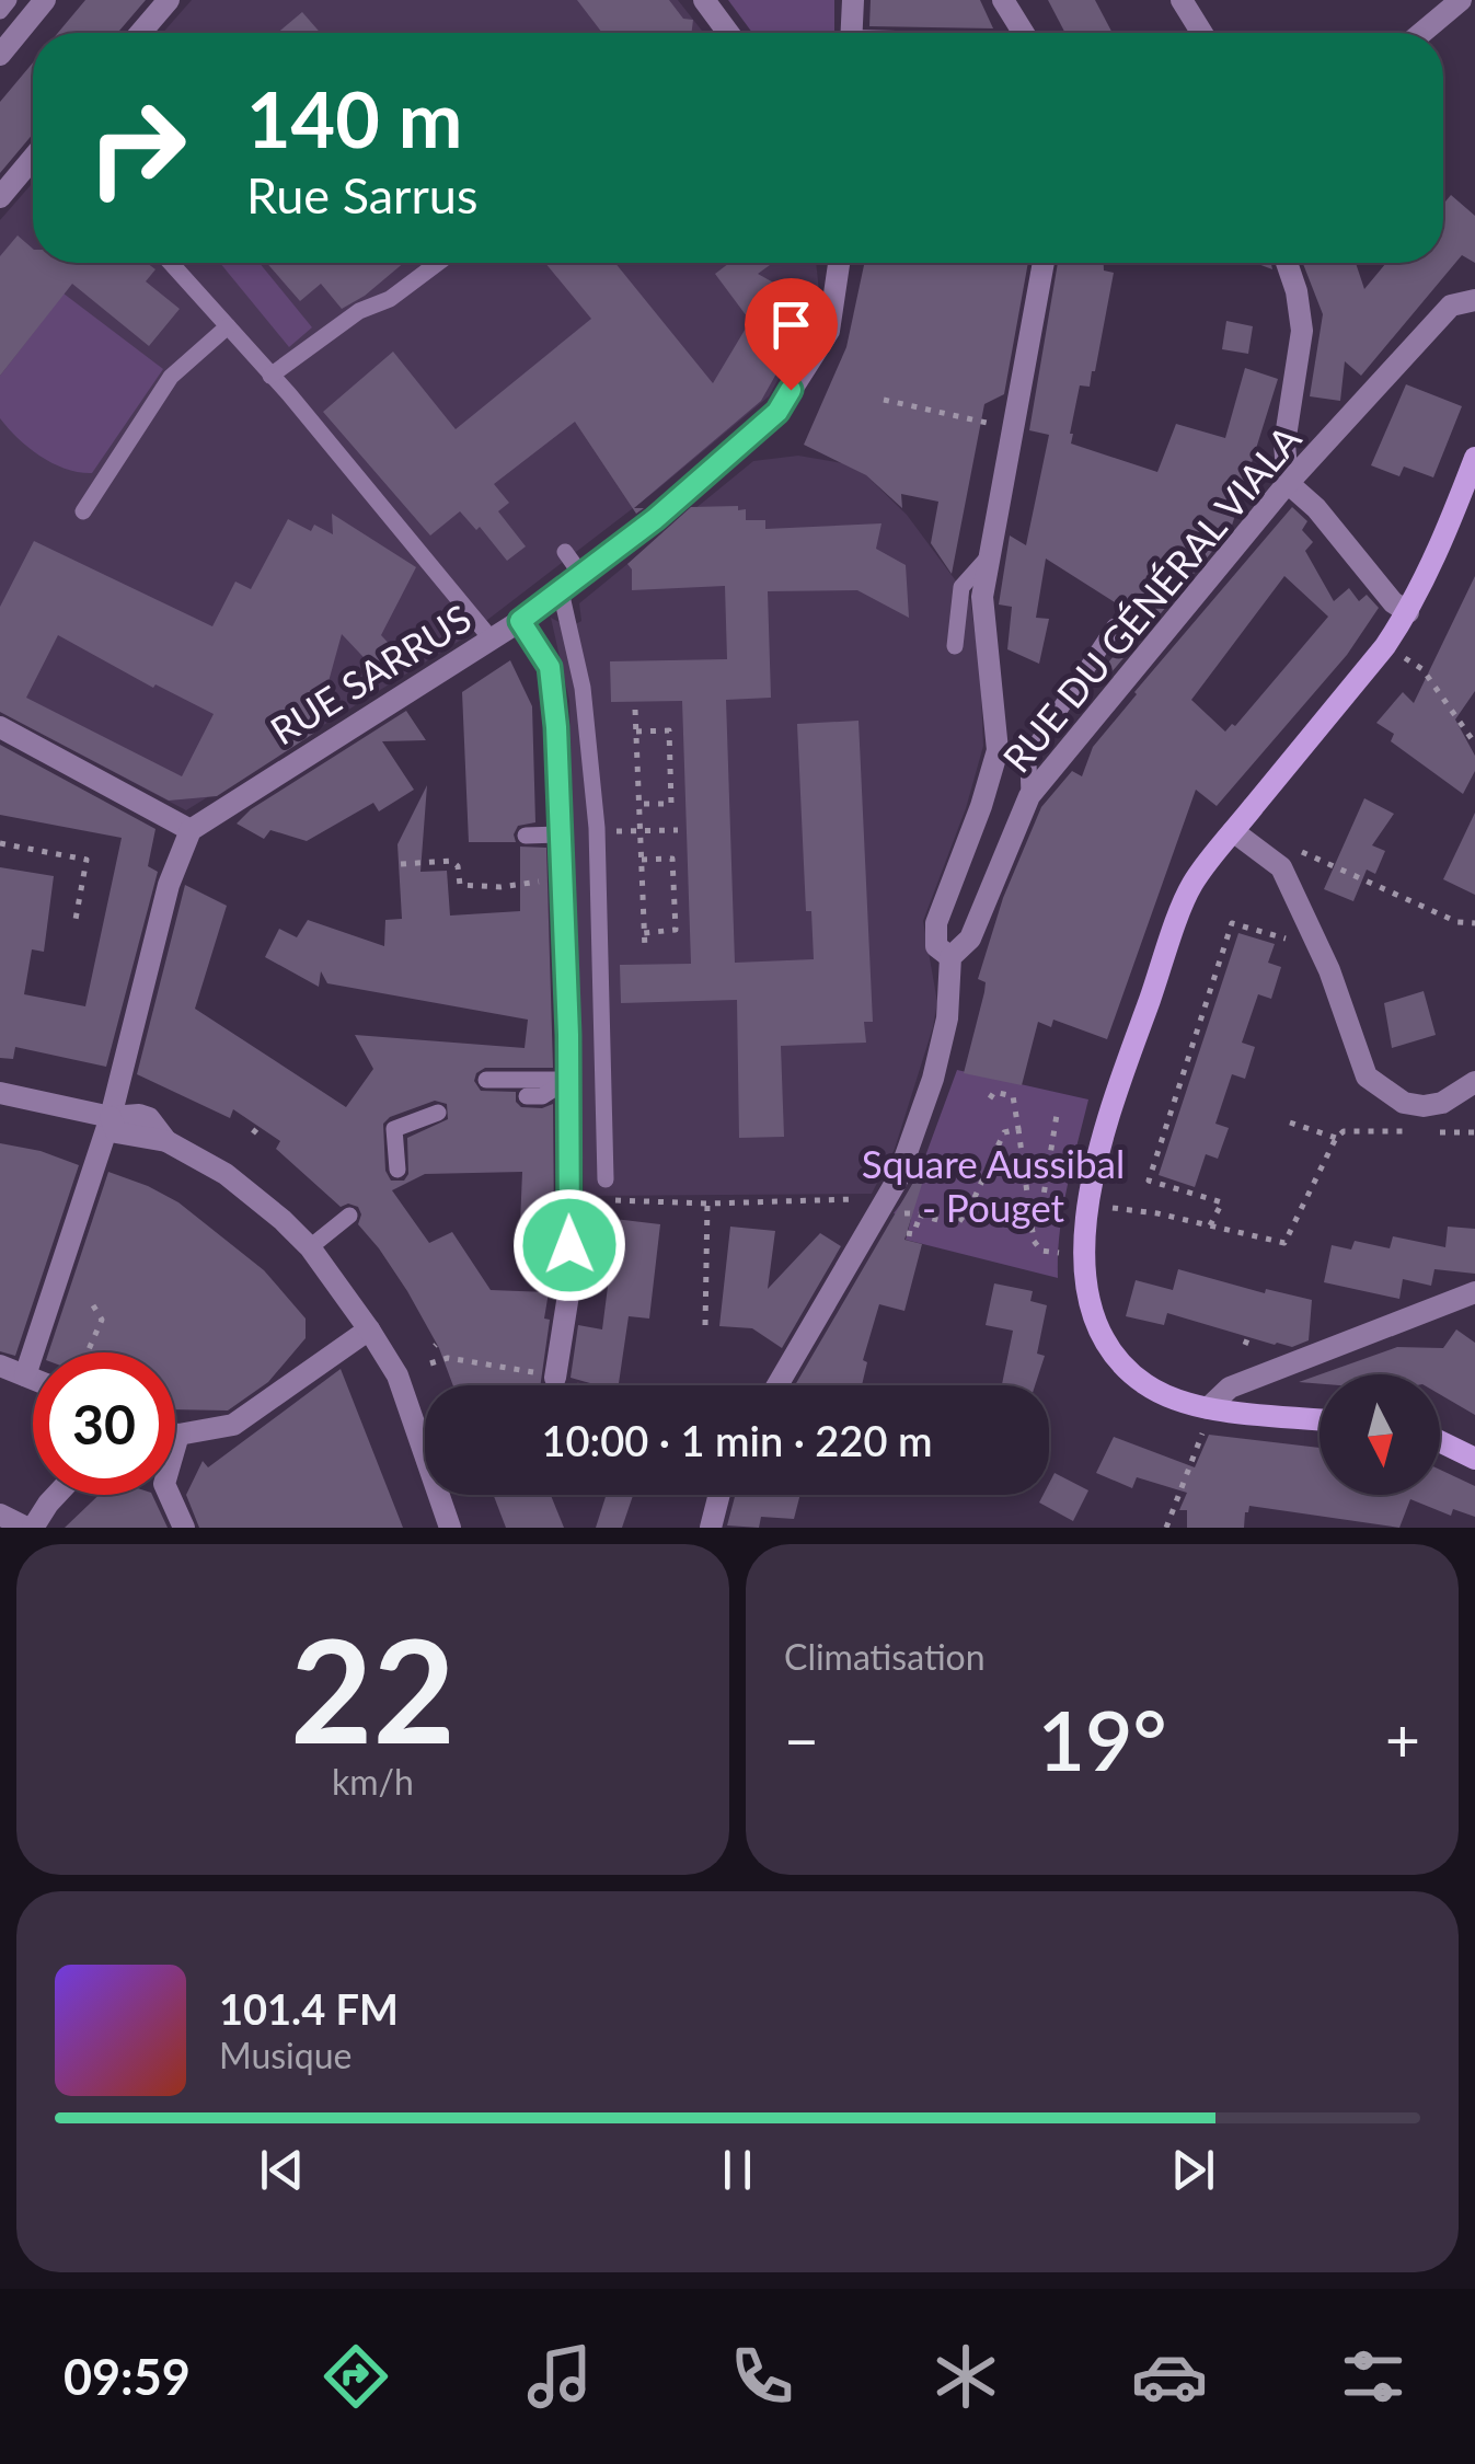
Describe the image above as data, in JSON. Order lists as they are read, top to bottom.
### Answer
{
  "streets": {
    "street": ["RUE DU GÉNÉRAL VIALA", "RUE SARRUS"]
  },
  "parks": ["Square Aussibal - Pouget"],
  "north": "bottom",
  "page": {
    "turn": ["140 m", "Rue Sarrus"],
    "limit": "30",
    "trip": "10:00 · 1 min · 220 m",
    "tile": [
      ["22", "km/h"],
      "Climatisation"
    ],
    "heat": ["−", "19°", "+"],
    "song": ["101.4 FM", "Musique"],
    "tabs": "09:59"
  }
}
